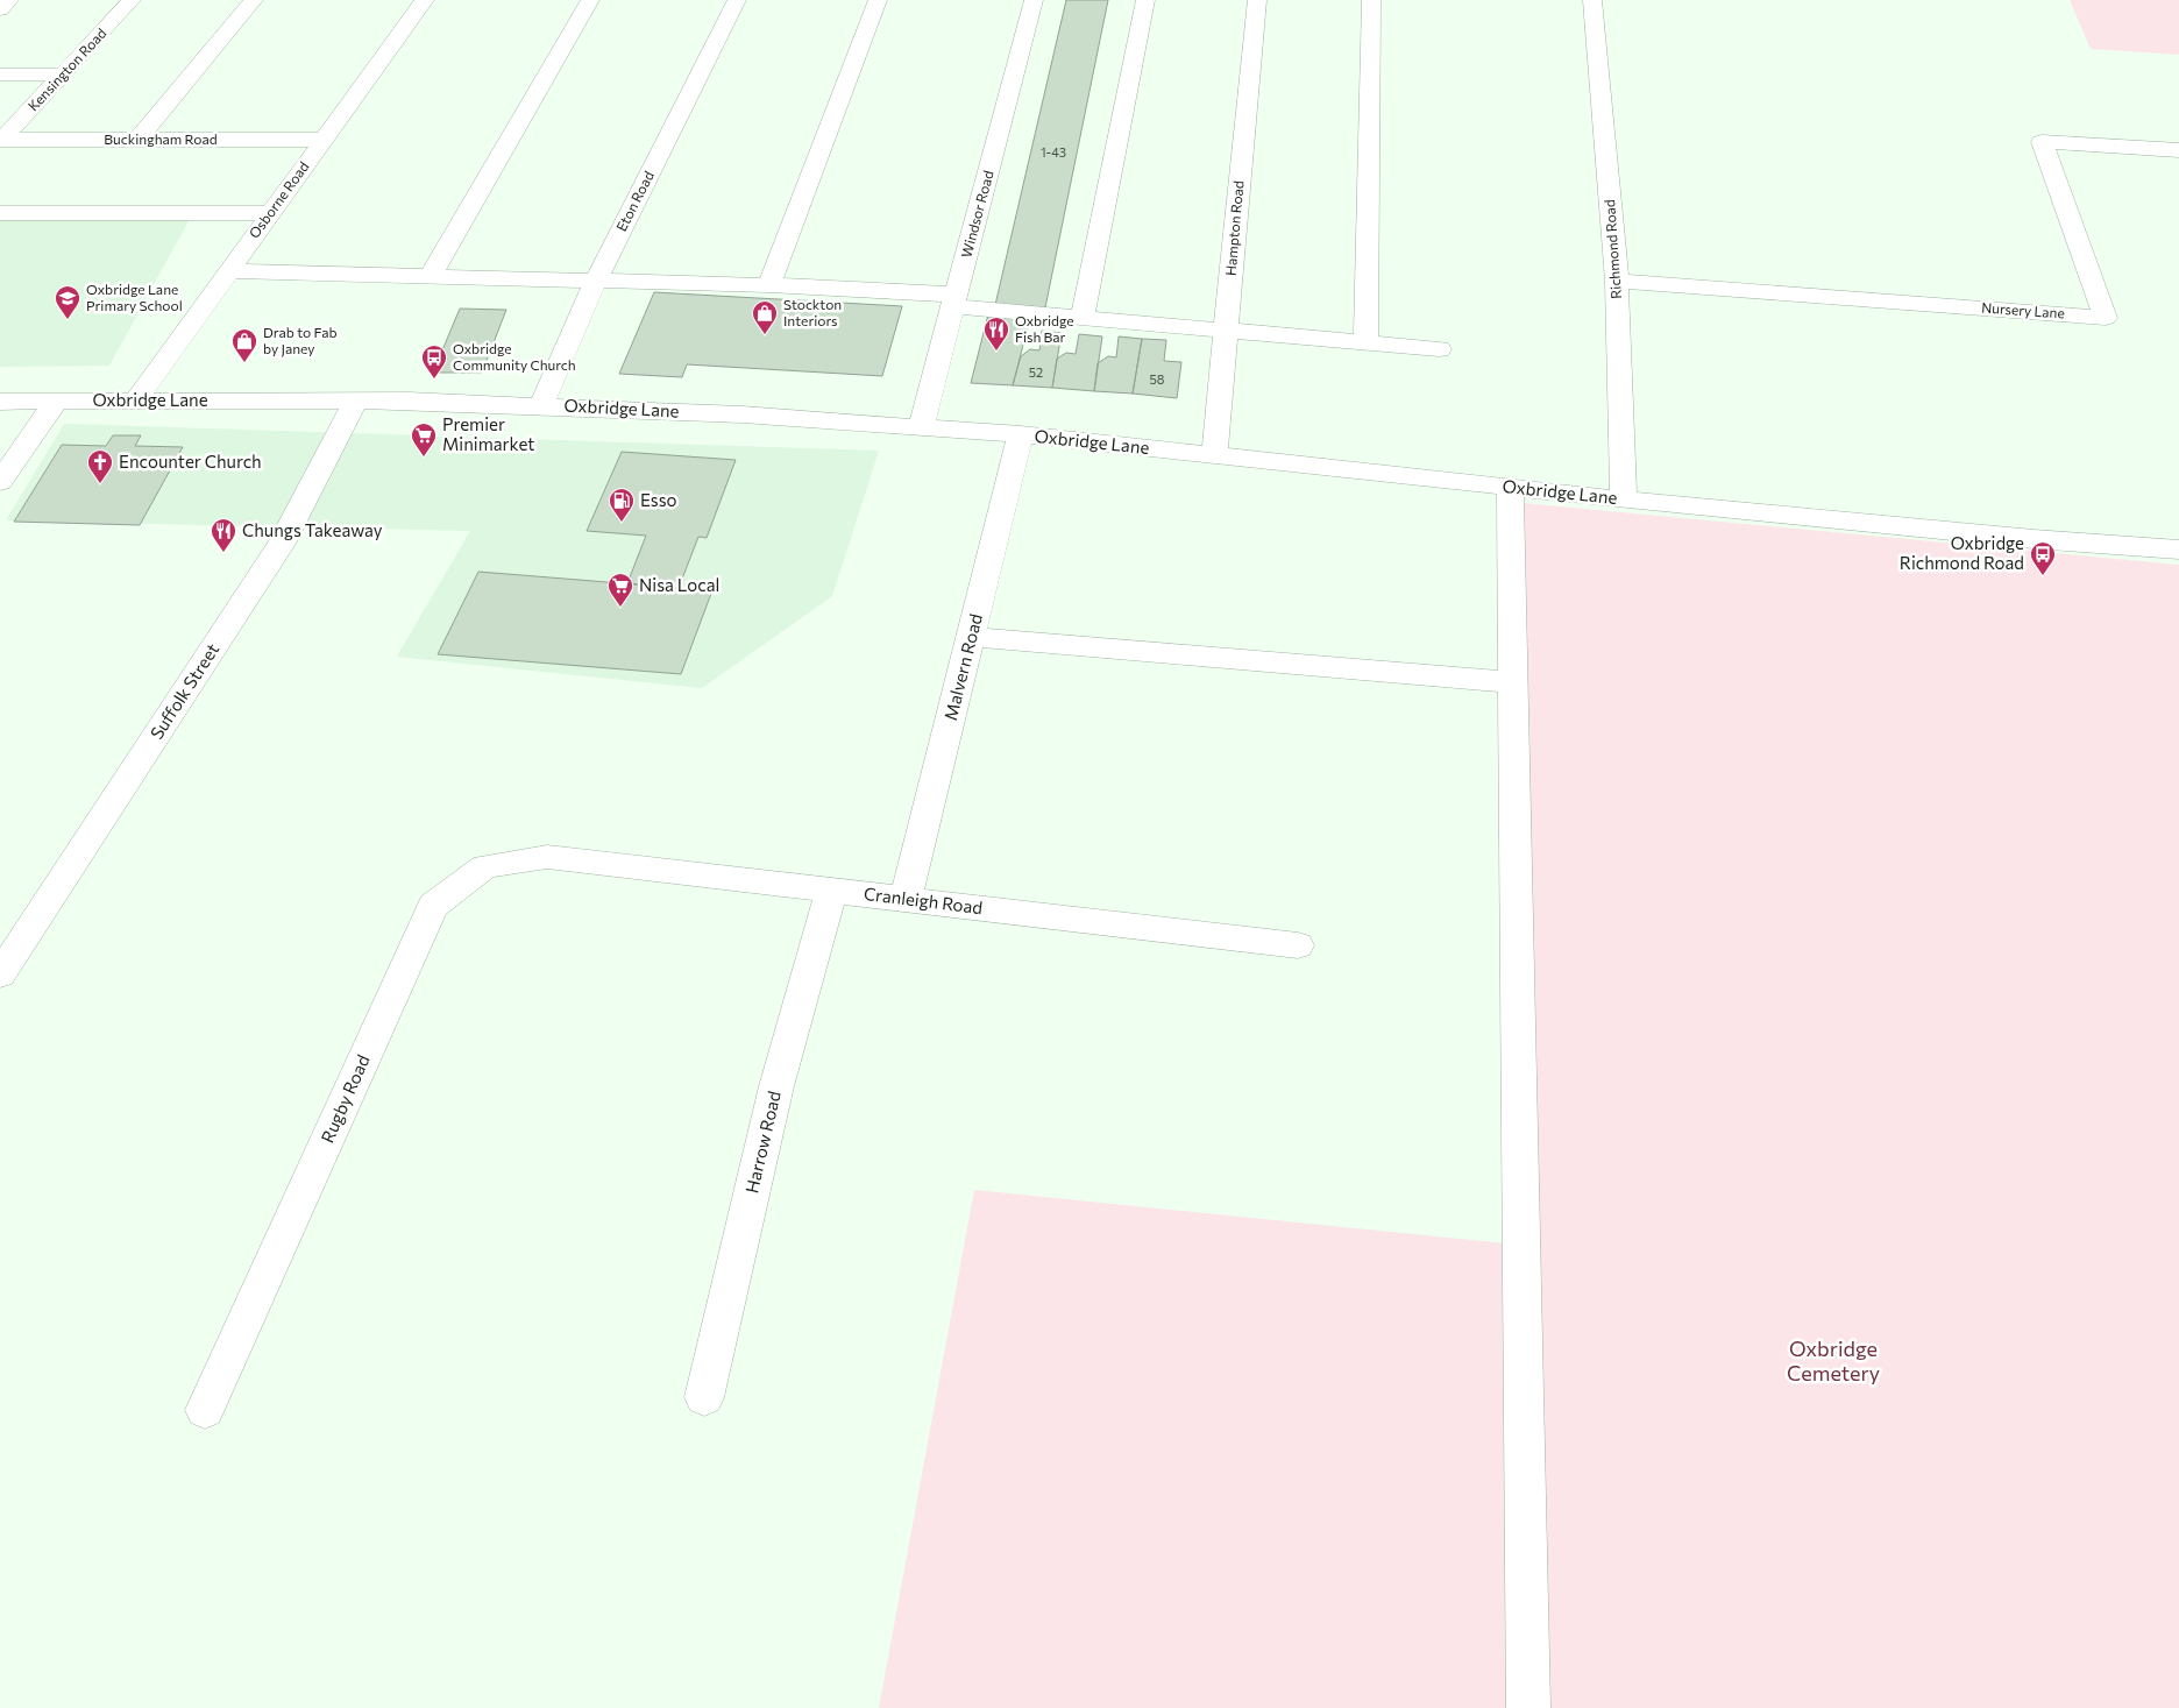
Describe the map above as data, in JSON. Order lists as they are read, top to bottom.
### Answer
{
  "streets": {
    "street": [
      "Kensington Road",
      "Buckingham Road",
      "Osborne Road",
      "Eton Road",
      "Windsor Road",
      "Hampton Road",
      "Richmond Road",
      "Nursery Lane",
      "Oxbridge Lane",
      "Malvern Road",
      "Suffolk Street",
      "Cranleigh Road",
      "Rugby Road",
      "Harrow Road"
    ]
  },
  "crossings": [
    ["Kensington Road", "Buckingham Road"],
    ["Buckingham Road", "Osborne Road"],
    ["Osborne Road", "Oxbridge Lane"],
    ["Eton Road", "Oxbridge Lane"],
    ["Windsor Road", "Oxbridge Lane"],
    ["Hampton Road", "Oxbridge Lane"],
    ["Richmond Road", "Nursery Lane"],
    ["Richmond Road", "Oxbridge Lane"],
    ["Oxbridge Lane", "Malvern Road"],
    ["Oxbridge Lane", "Suffolk Street"],
    ["Malvern Road", "Cranleigh Road"],
    ["Cranleigh Road", "Rugby Road"],
    ["Cranleigh Road", "Harrow Road"]
  ],
  "parks": ["Oxbridge Cemetery"],
  "places": {
    "school or university": ["Oxbridge Lane Primary School"],
    "shop": ["Stockton Interiors", "Drab to Fab by Janey"],
    "restaurant": ["Oxbridge Fish Bar", "Chungs Takeaway"],
    "bus stop": ["Oxbridge Community Church", "Oxbridge Richmond Road"],
    "supermarket": ["Premier Minimarket", "Nisa Local"],
    "church": ["Encounter Church"],
    "fuel station": ["Esso"]
  },
  "house_numbers": ["1-43", "52", "58"]
}
